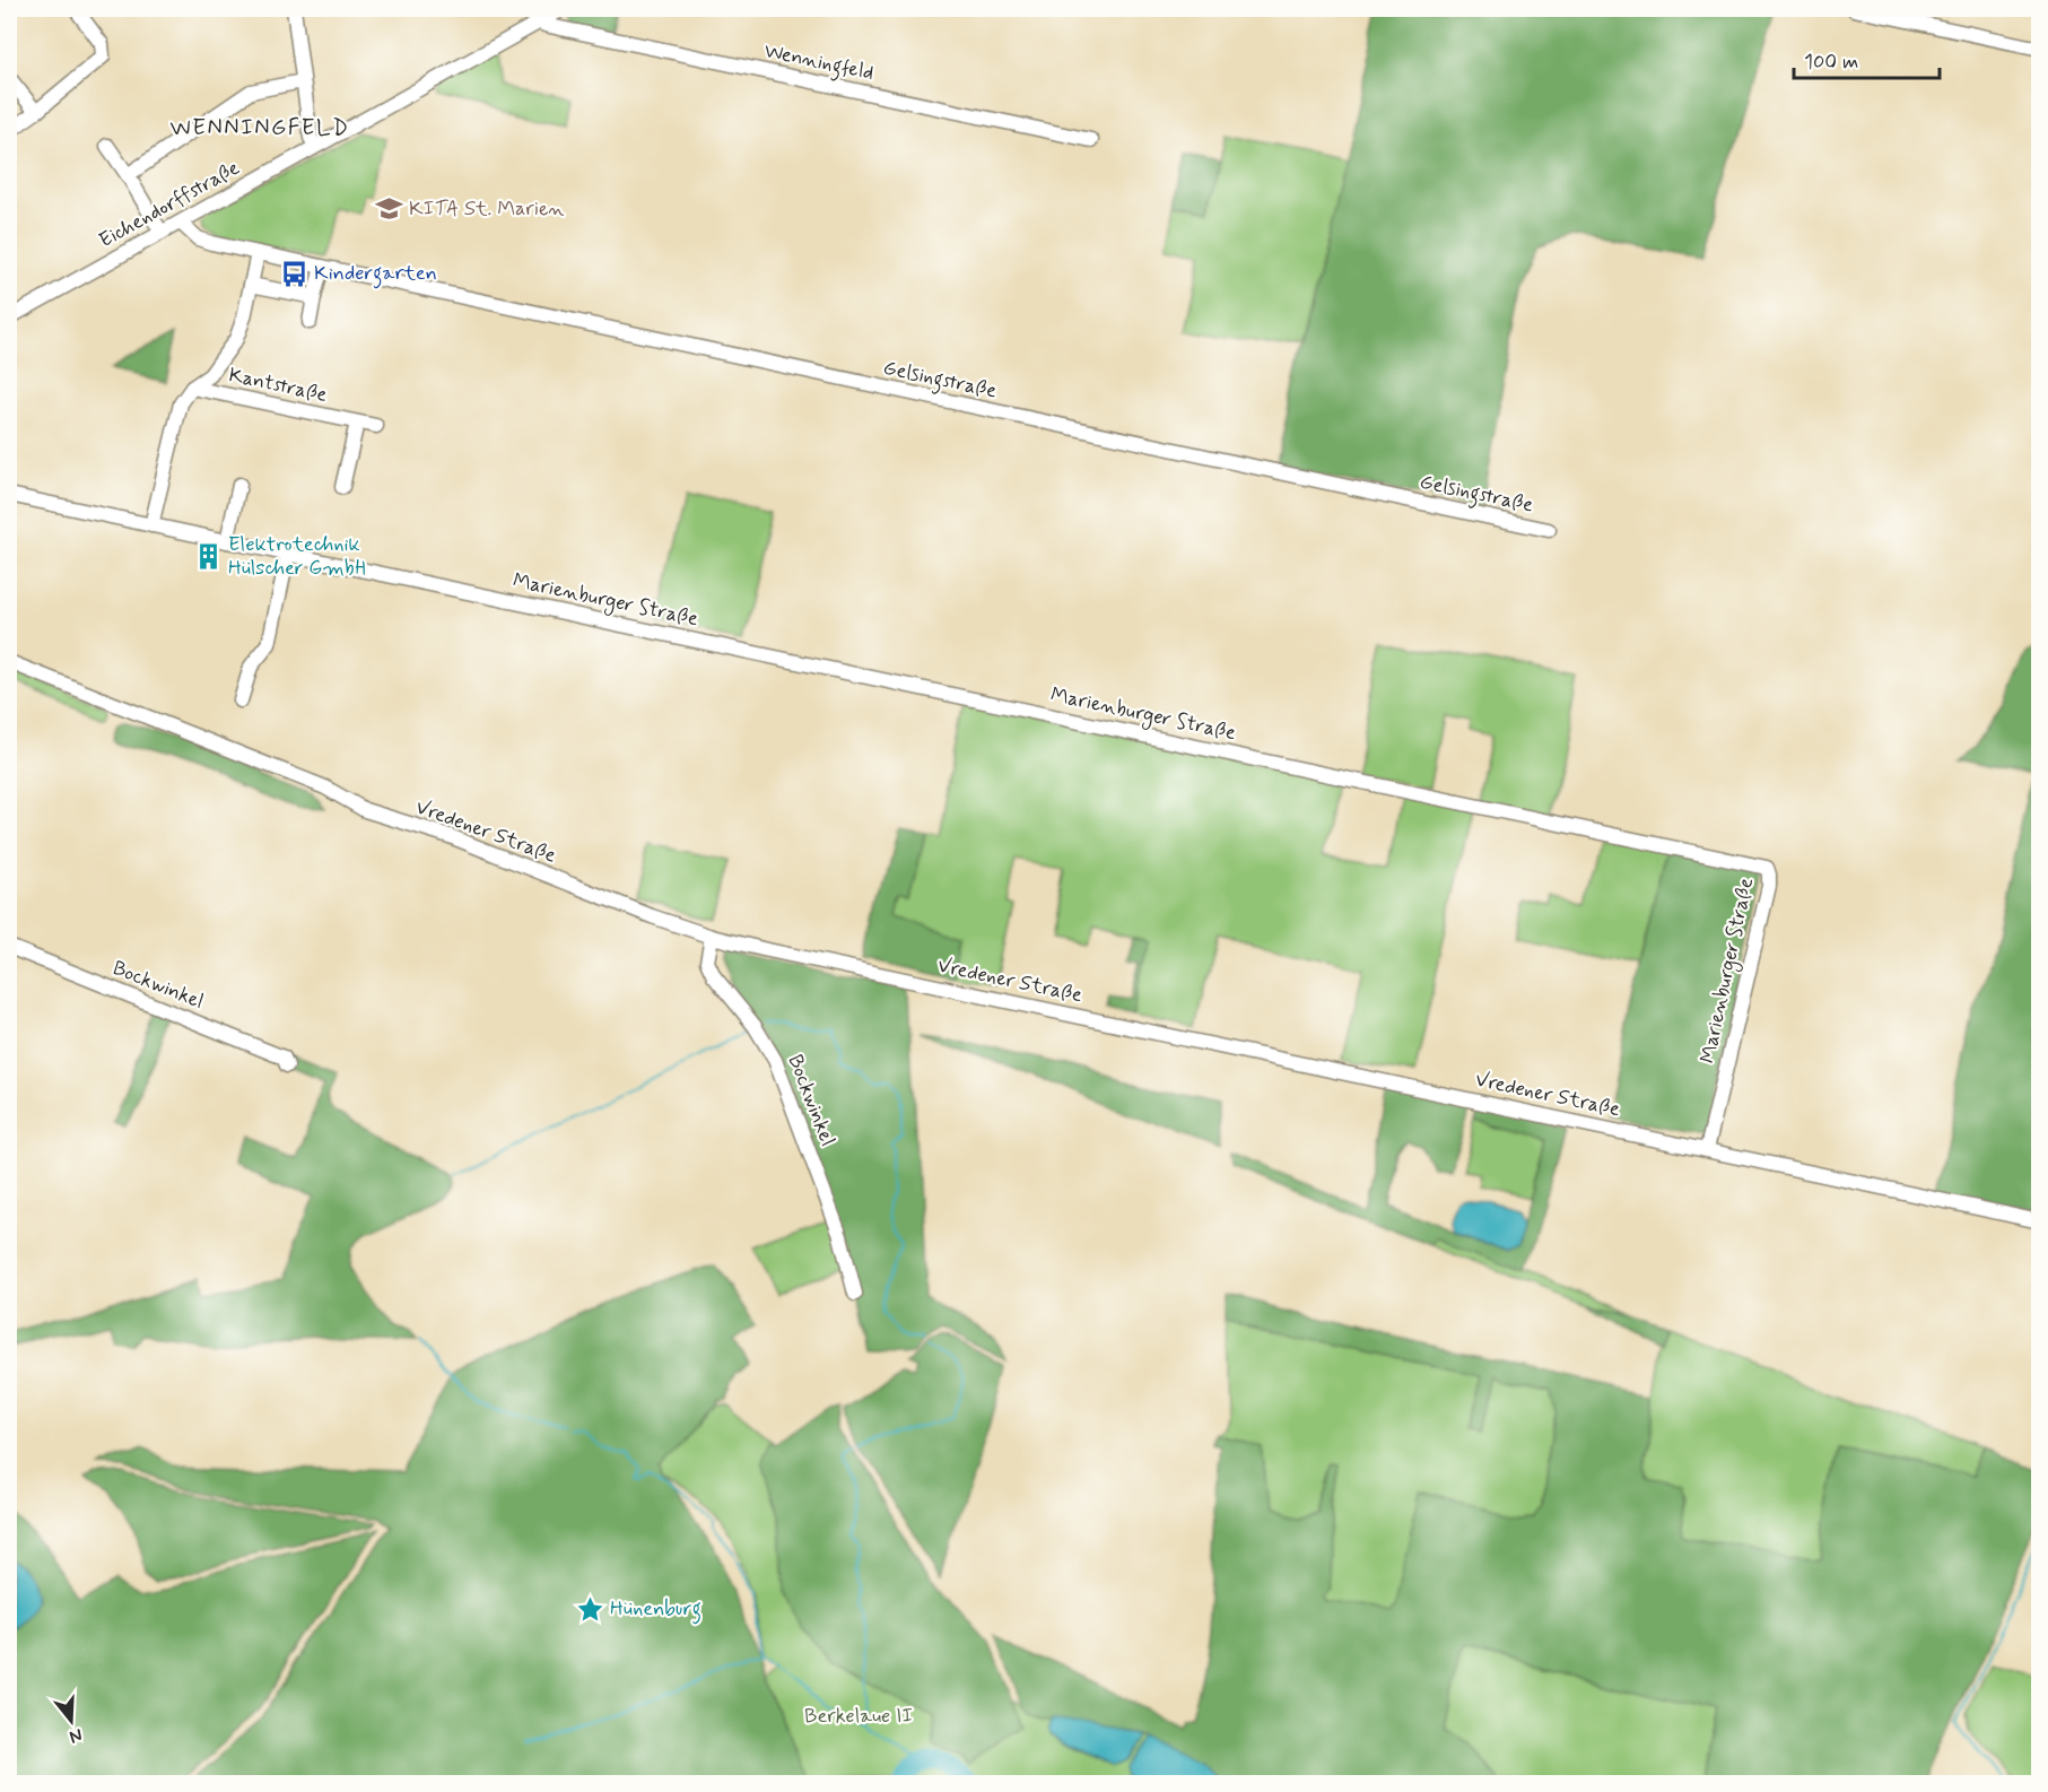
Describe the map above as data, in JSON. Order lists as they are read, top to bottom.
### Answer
{
  "streets": {
    "street": [
      "Wenningfeld",
      "Eichendorffstraße",
      "Gelsingstraße",
      "Kantstraße",
      "Marienburger Straße",
      "Vredener Straße",
      "Bockwinkel"
    ]
  },
  "crossings": [
    ["Wenningfeld", "Eichendorffstraße"],
    ["Eichendorffstraße", "Gelsingstraße"],
    ["Marienburger Straße", "Vredener Straße"],
    ["Vredener Straße", "Bockwinkel"]
  ],
  "districts": ["WENNINGFELD"],
  "parks": ["Berkelaue II"],
  "places": {
    "school or university": ["KITA St. Marien"],
    "bus stop": ["Kindergarten"],
    "building": ["Elektrotechnik Hülscher GmbH"],
    "place": ["Hünenburg"]
  },
  "scale_bar": "100 m",
  "north": "bottom"
}
